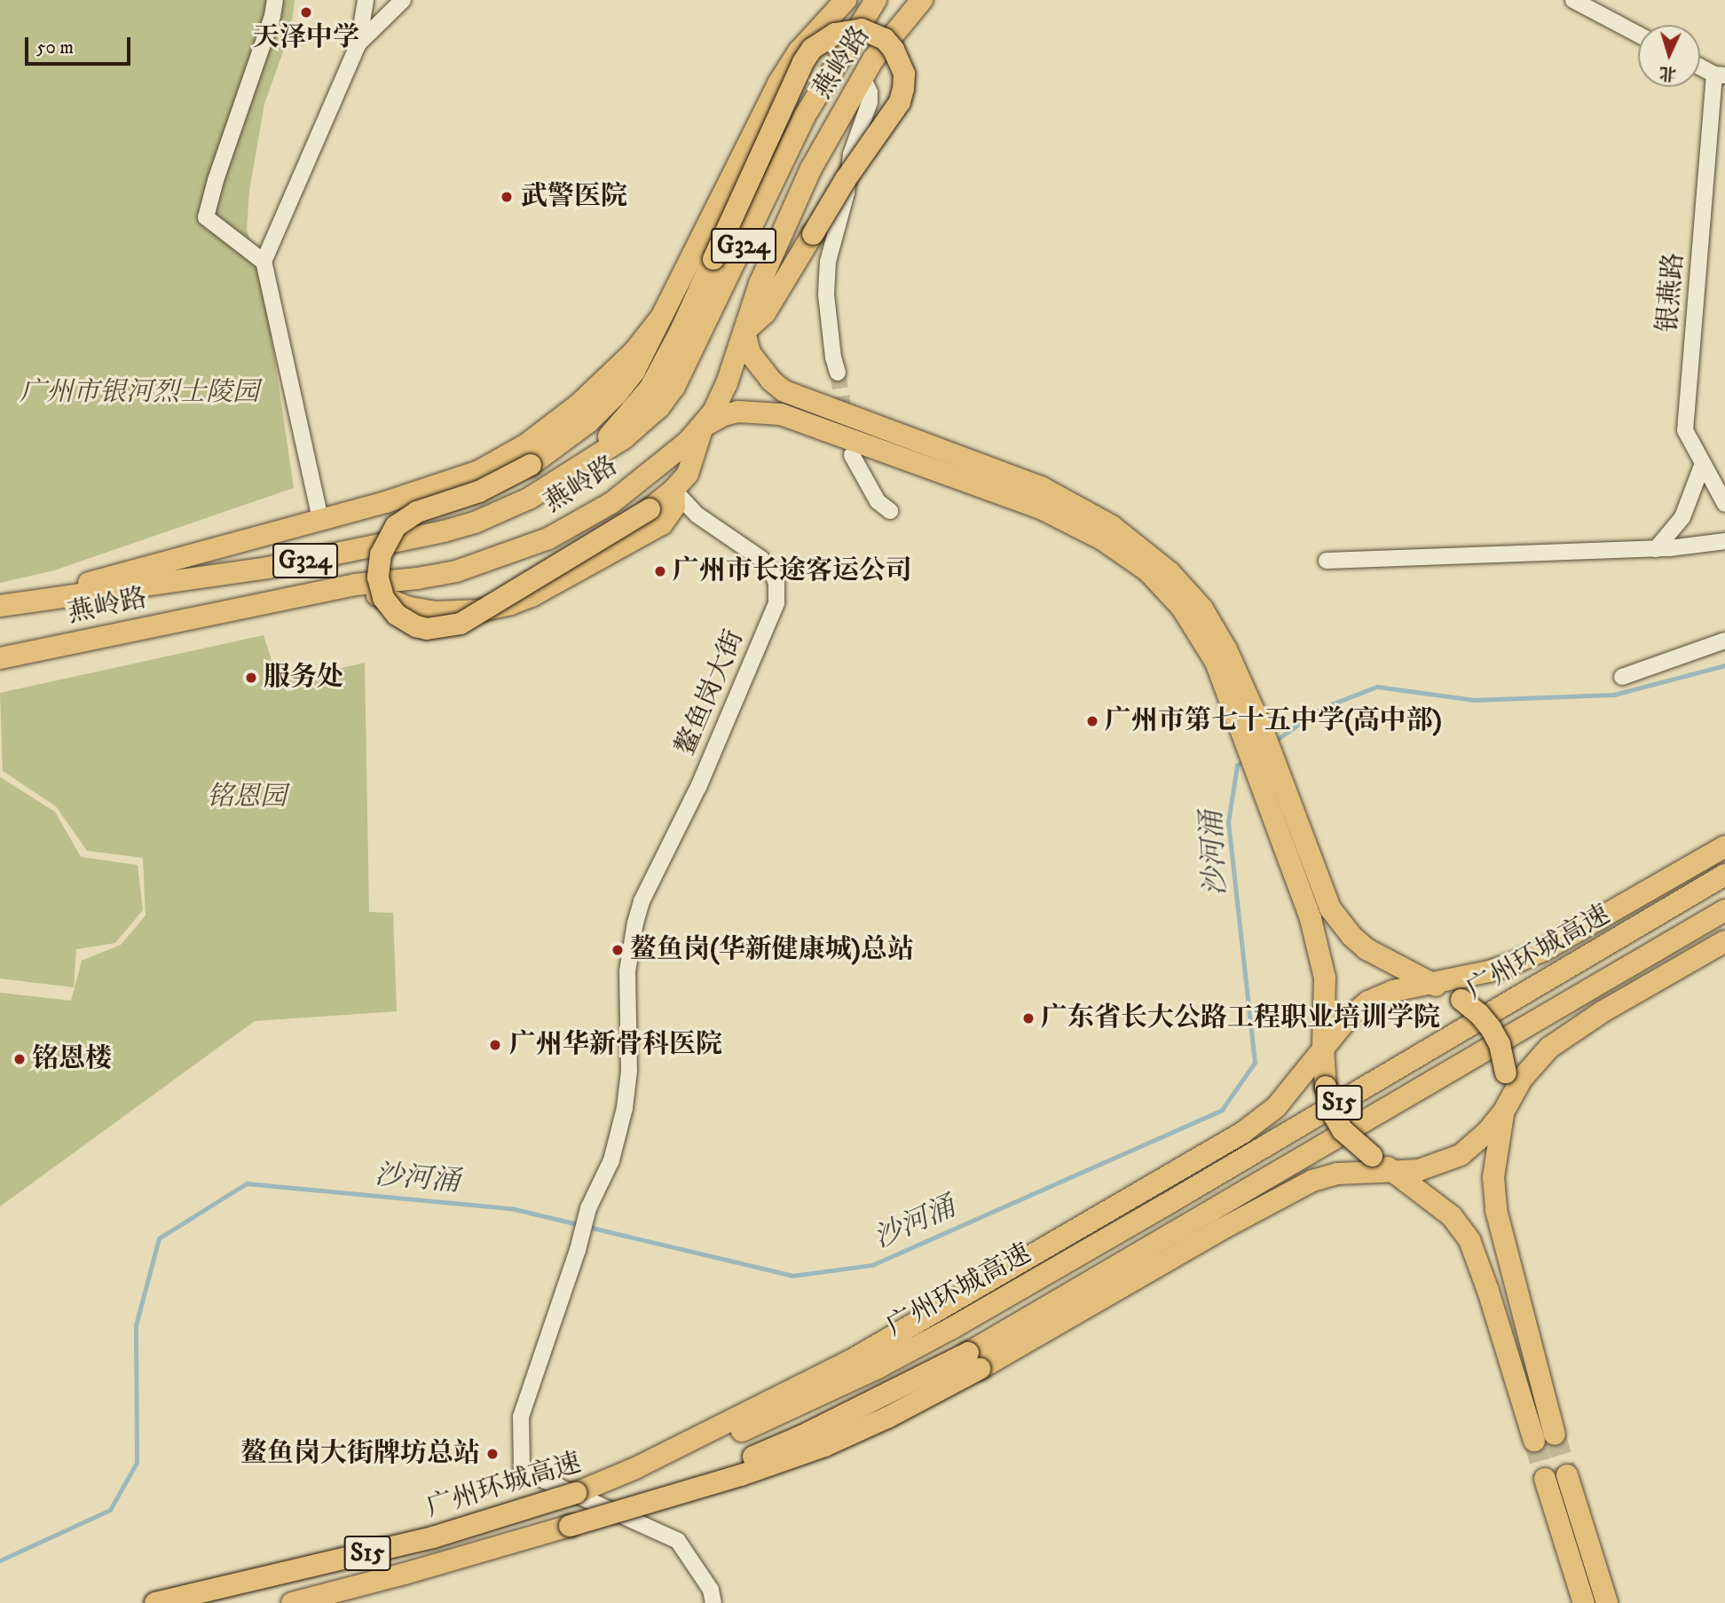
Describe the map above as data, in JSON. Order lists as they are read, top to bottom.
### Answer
{
  "streets": {
    "highway": [
      "燕岭路",
      "G324",
      "广州环城高速",
      "S15"
    ],
    "street": ["银燕路", "鳌鱼岗大街"]
  },
  "water": ["沙河涌"],
  "parks": ["广州市银河烈士陵园", "铭恩园"],
  "places": [
    "天泽中学",
    "武警医院",
    "广州市长途客运公司",
    "服务处",
    "广州市第七十五中学(高中部)",
    "鳌鱼岗(华新健康城)总站",
    "广东省长大公路工程职业培训学院",
    "广州华新骨科医院",
    "铭恩楼",
    "鳌鱼岗大街牌坊总站"
  ],
  "scale_bar": "50 m",
  "north": "bottom"
}
